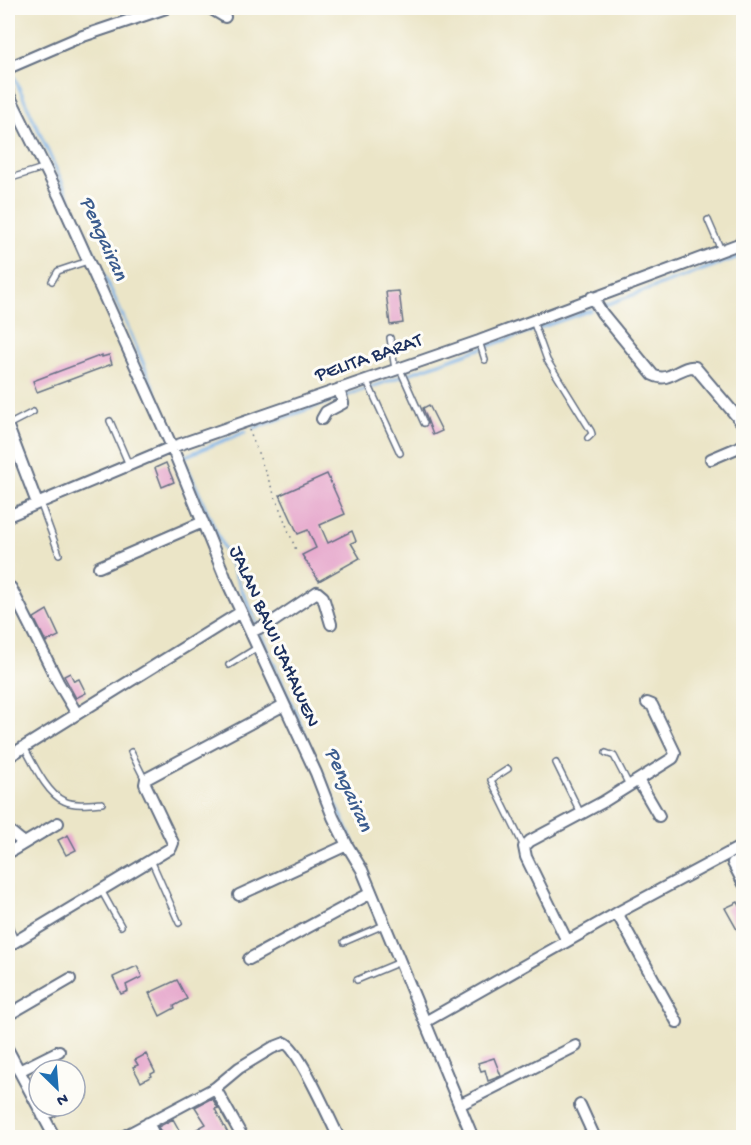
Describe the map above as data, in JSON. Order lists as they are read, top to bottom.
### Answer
{
  "streets": {
    "street": ["PELITA BARAT", "JALAN BAWI JAHAWEN"]
  },
  "crossings": [
    ["PELITA BARAT", "JALAN BAWI JAHAWEN"]
  ],
  "water": ["Pengairan"],
  "north": "bottom right"
}
